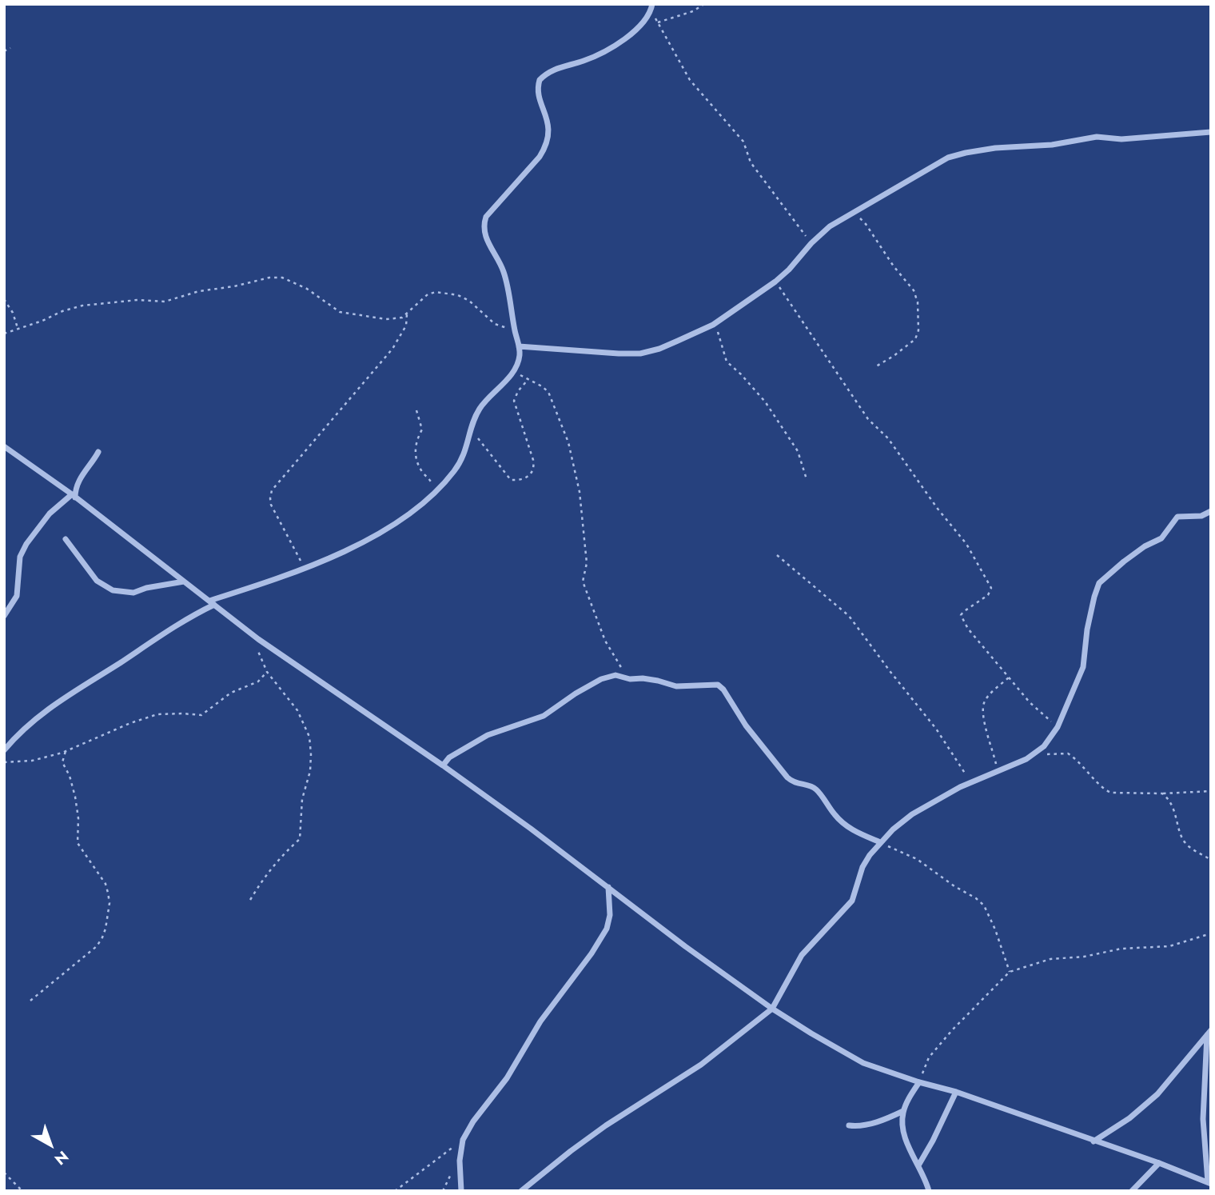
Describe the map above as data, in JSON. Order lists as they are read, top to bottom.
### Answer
{
  "north": "bottom right"
}
